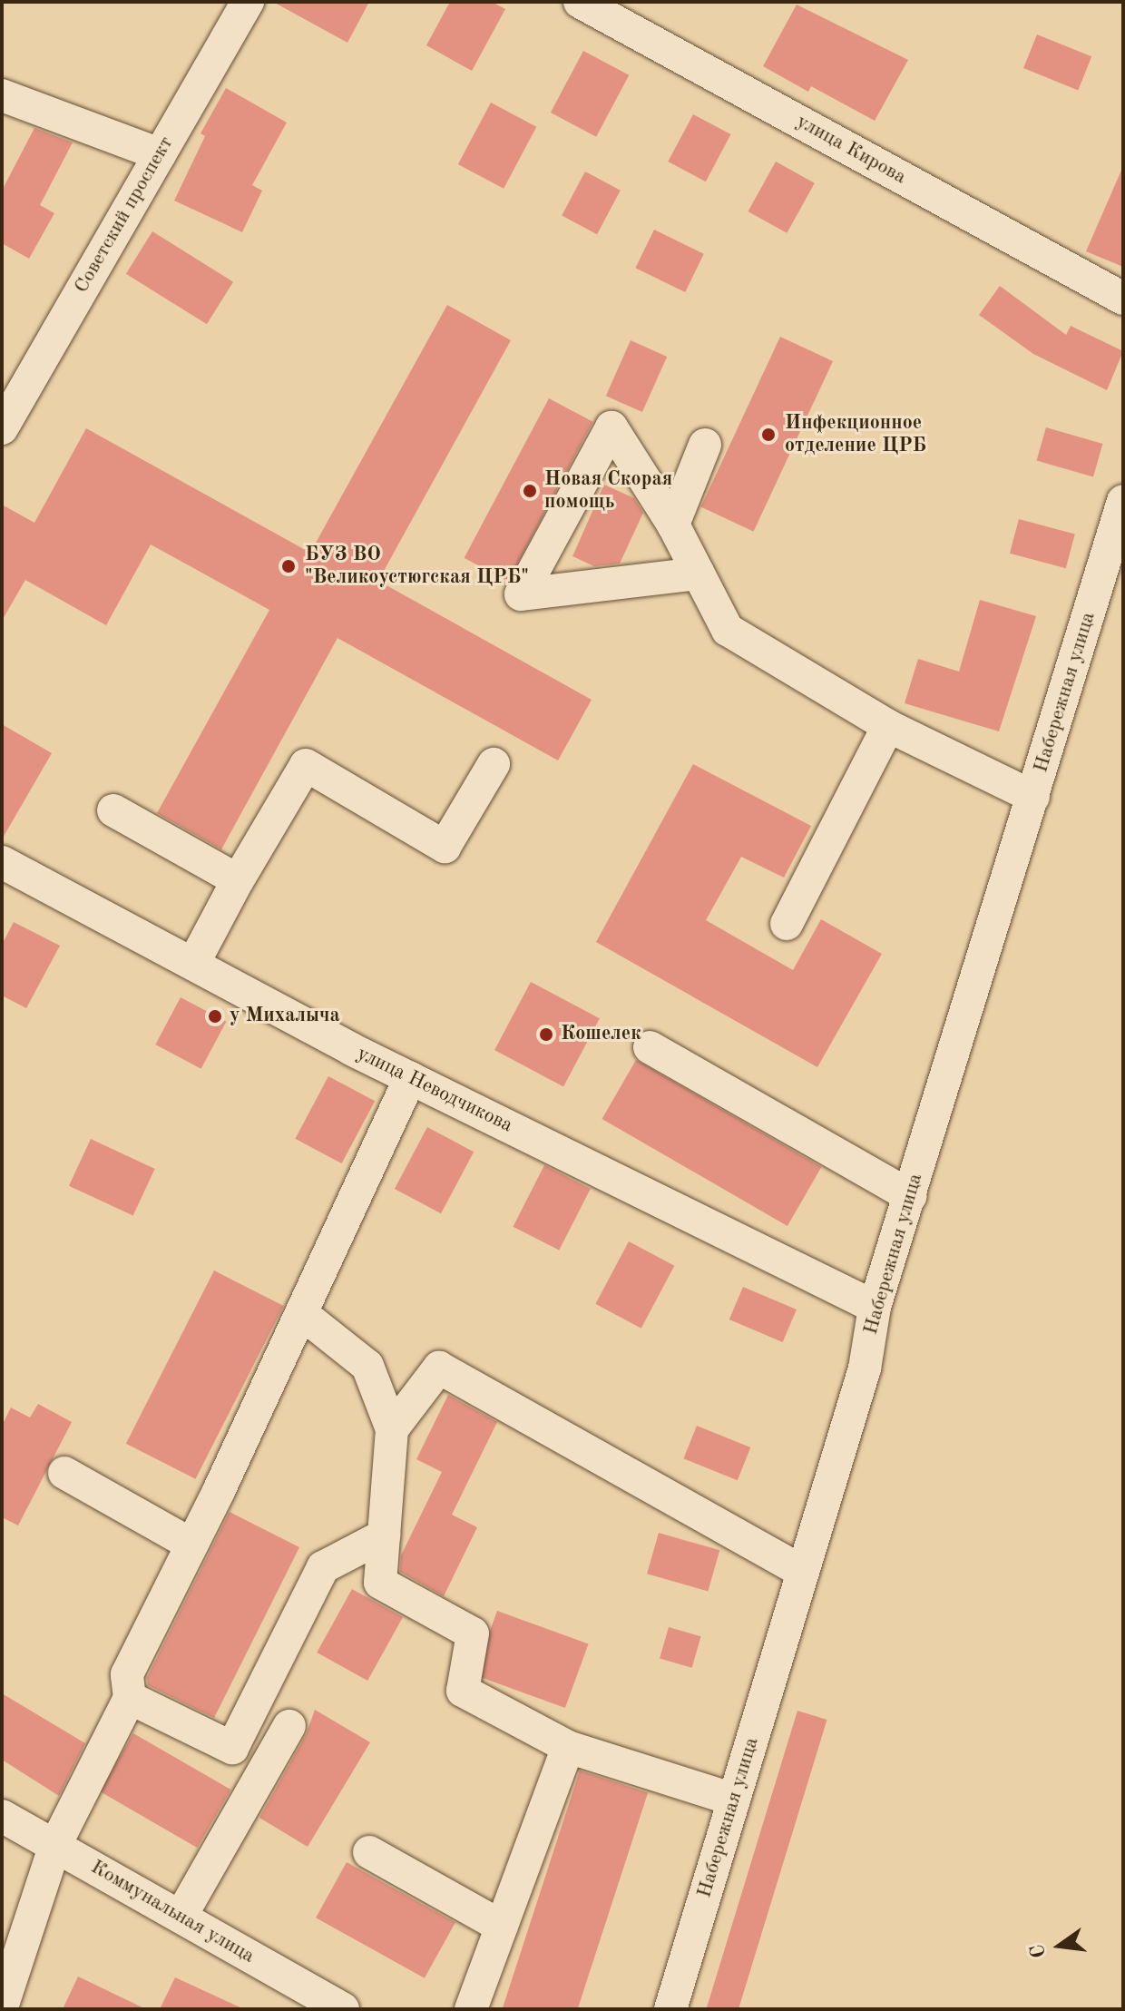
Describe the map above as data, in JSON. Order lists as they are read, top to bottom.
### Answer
{
  "streets": {
    "street": [
      "улица Кирова",
      "Советский проспект",
      "Набережная улица",
      "улица Неводчикова",
      "Коммунальная улица"
    ]
  },
  "crossings": [
    ["Набережная улица", "улица Неводчикова"]
  ],
  "places": [
    "Инфекционное отделение ЦРБ",
    "Новая Скорая помощь",
    "БУЗ ВО \"Великоустюгская ЦРБ\"",
    "у Михалыча",
    "Кошелек"
  ],
  "north": "left"
}
